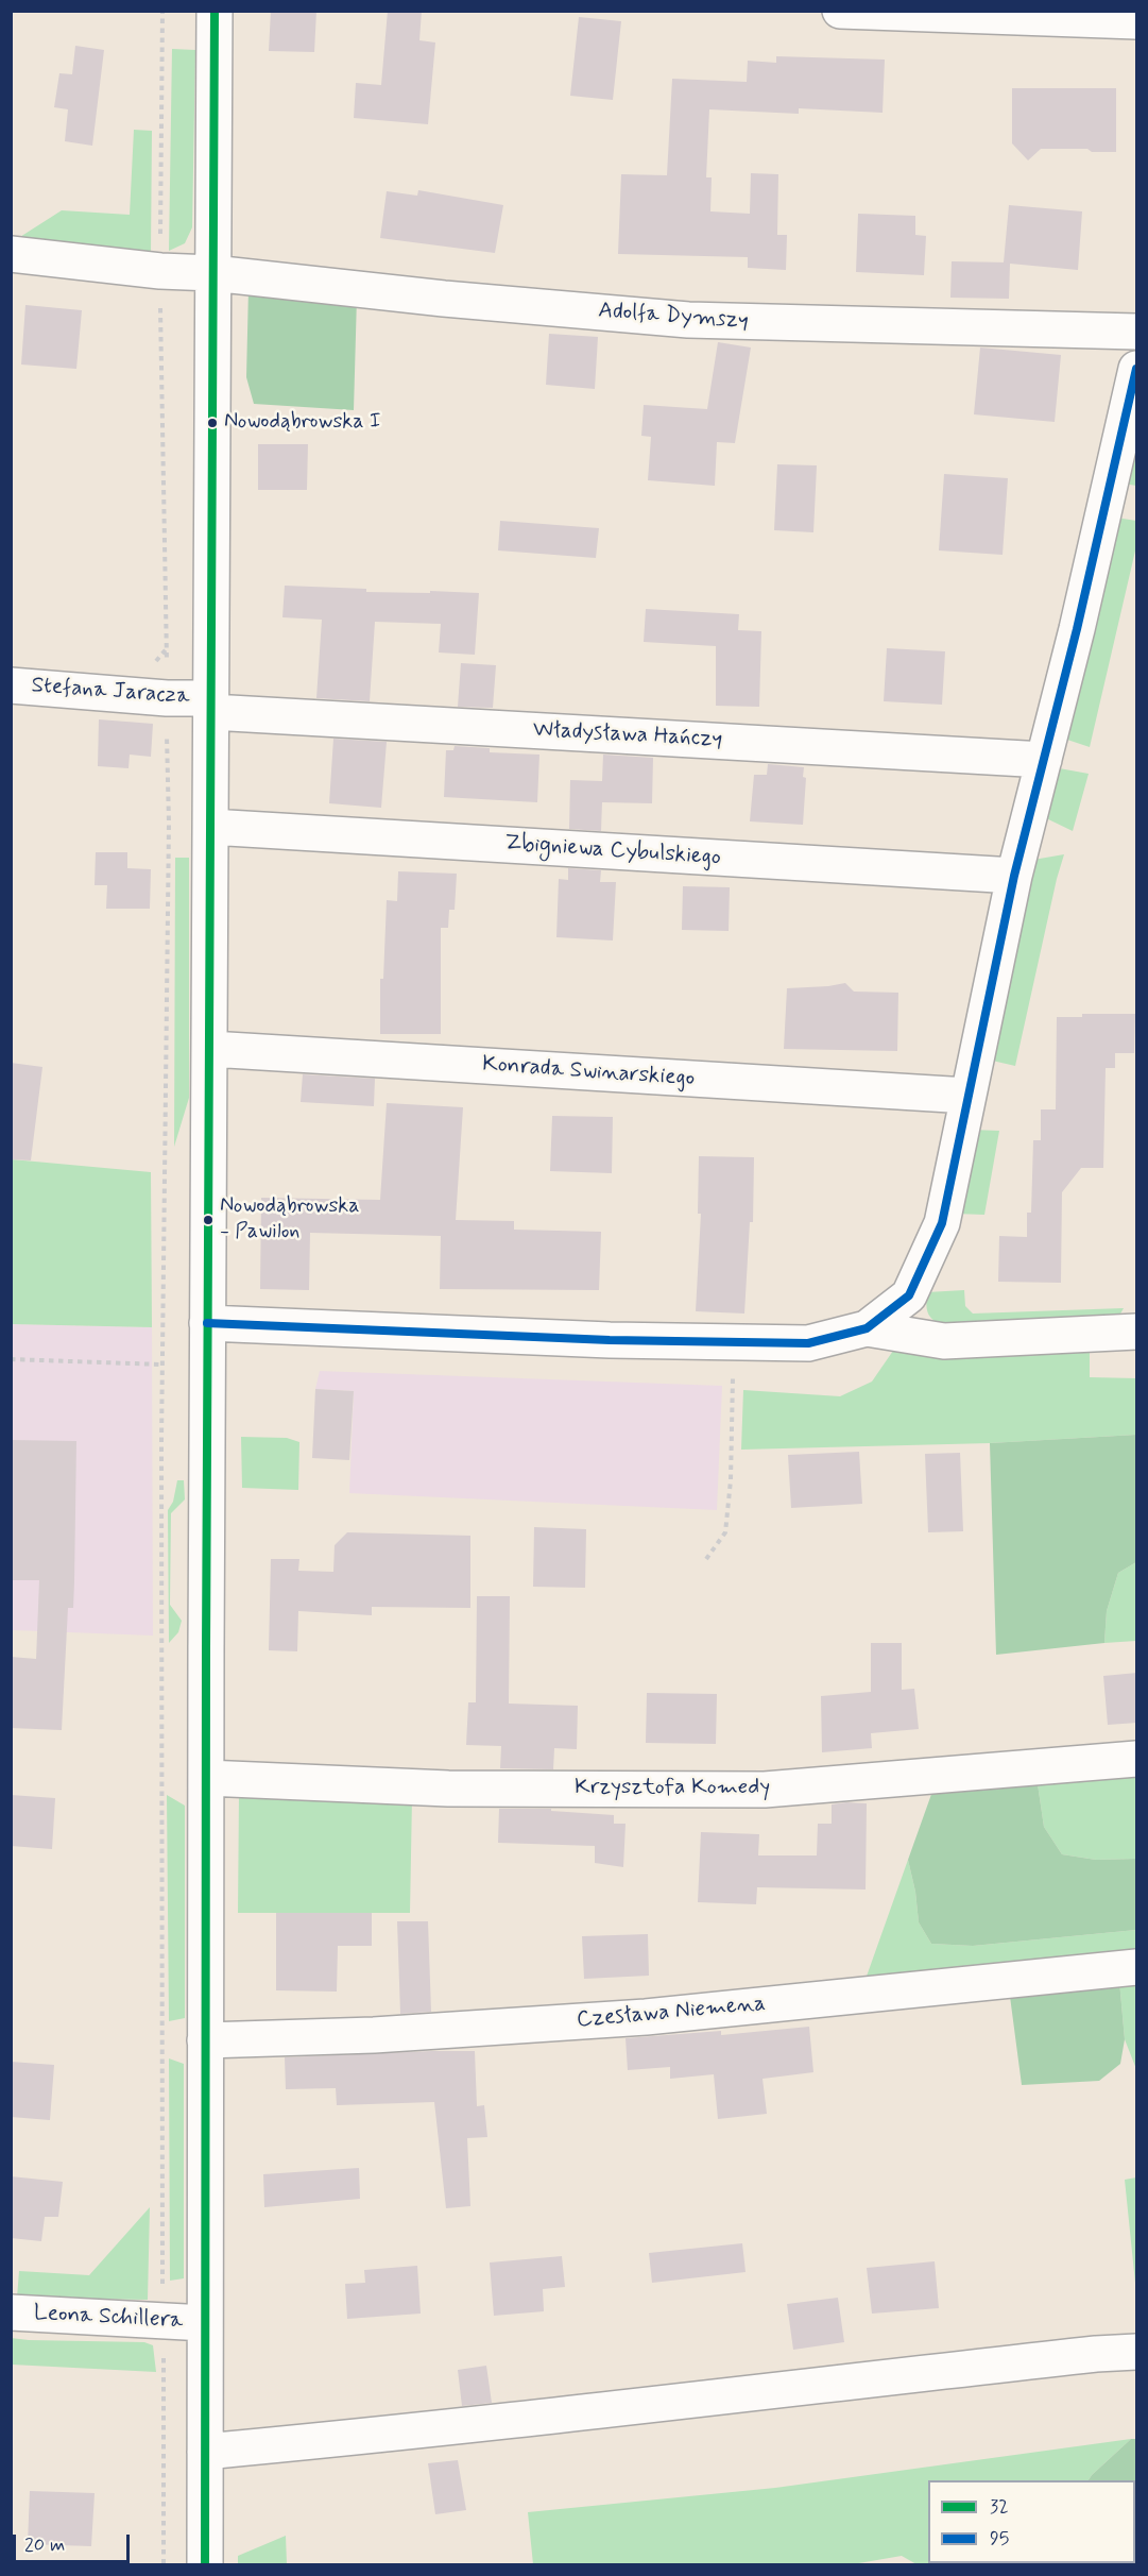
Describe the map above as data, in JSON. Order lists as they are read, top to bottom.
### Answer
{
  "streets": {
    "street": [
      "Adolfa Dymszy",
      "Stefana Jaracza",
      "Władysława Hańczy",
      "Zbigniewa Cybulskiego",
      "Konrada Swinarskiego",
      "Krzysztofa Komedy",
      "Czesława Niemena",
      "Leona Schillera"
    ]
  },
  "crossings": [
    ["Stefana Jaracza", "Władysława Hańczy"]
  ],
  "places": ["Nowodąbrowska I", "Nowodąbrowska - Pawilon"],
  "lines": ["transit line 32", "transit line 95"],
  "legend": ["32", "95"],
  "scale_bar": "20 m"
}
